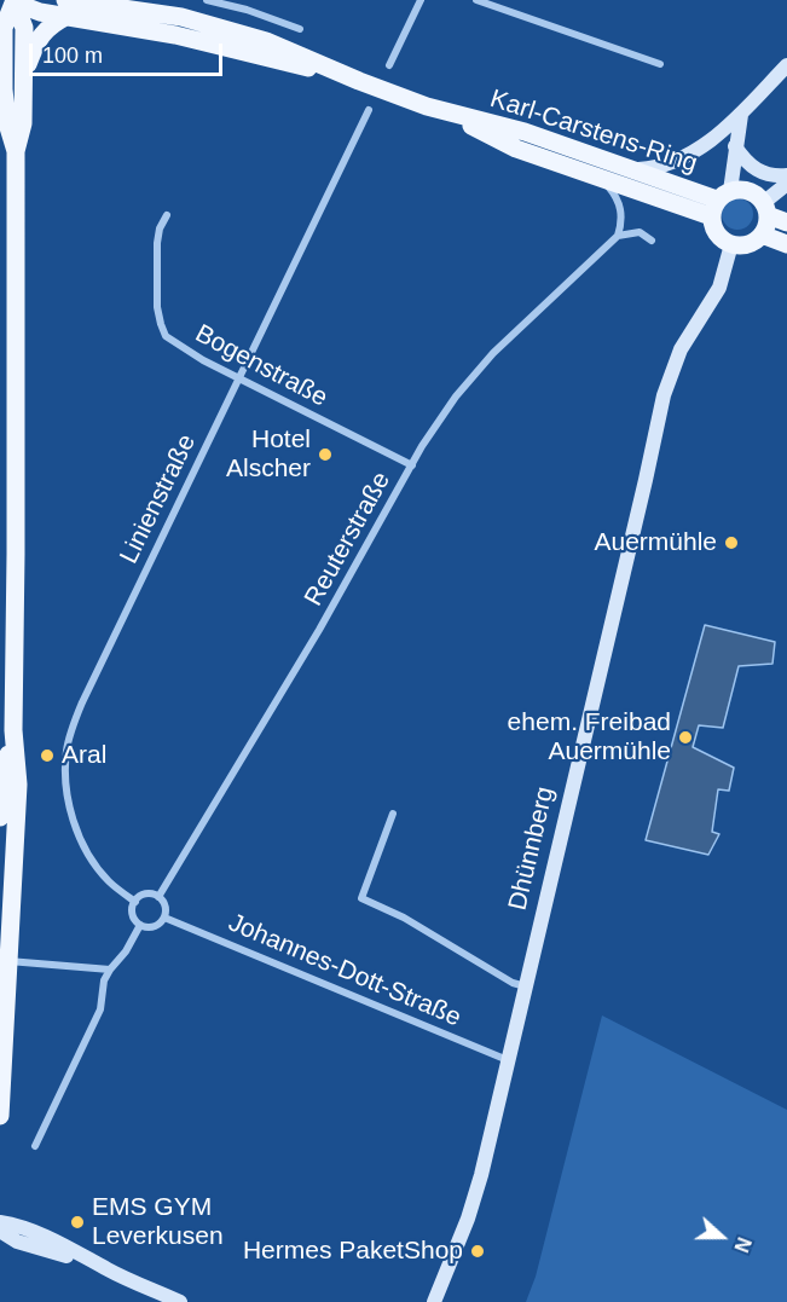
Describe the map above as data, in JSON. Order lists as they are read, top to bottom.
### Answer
{
  "streets": {
    "main road": ["Karl-Carstens-Ring"],
    "street": [
      "Bogenstraße",
      "Linienstraße",
      "Reuterstraße",
      "Dhünnberg",
      "Johannes-Dott-Straße"
    ]
  },
  "crossings": [
    ["Karl-Carstens-Ring", "Dhünnberg"],
    ["Bogenstraße", "Linienstraße"],
    ["Bogenstraße", "Reuterstraße"],
    ["Linienstraße", "Reuterstraße"],
    ["Linienstraße", "Johannes-Dott-Straße"],
    ["Reuterstraße", "Johannes-Dott-Straße"],
    ["Dhünnberg", "Johannes-Dott-Straße"]
  ],
  "places": [
    "Hotel Alscher",
    "Auermühle",
    "ehem. Freibad Auermühle",
    "Aral",
    "EMS GYM Leverkusen",
    "Hermes PaketShop"
  ],
  "scale_bar": "100 m",
  "north": "right"
}
